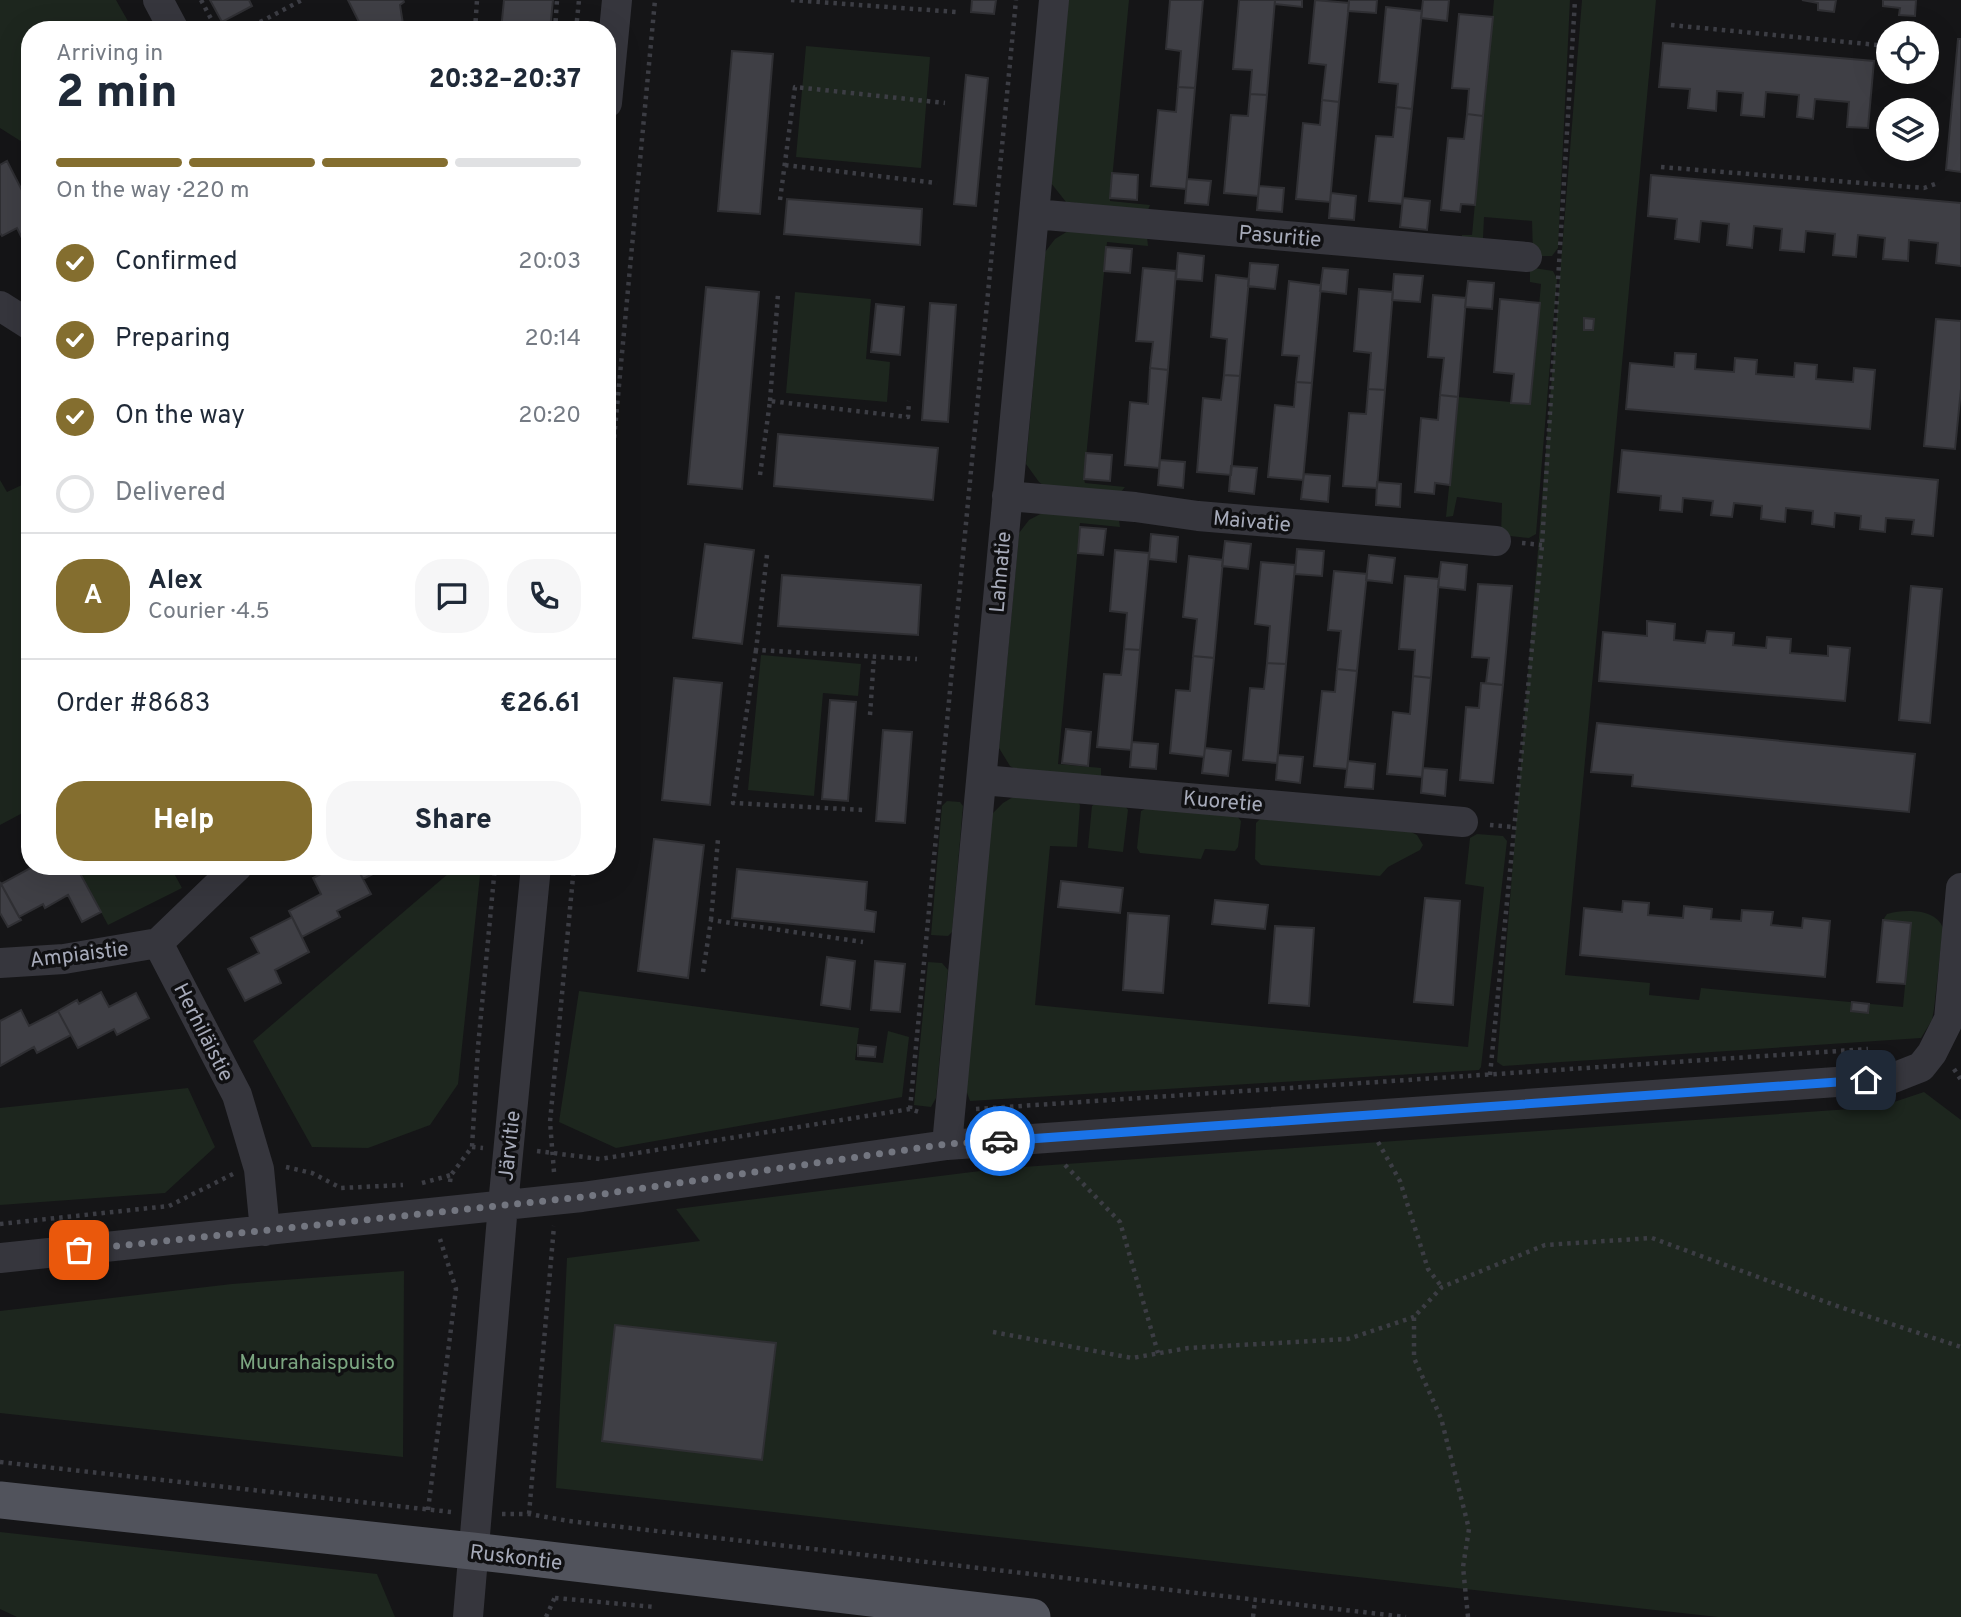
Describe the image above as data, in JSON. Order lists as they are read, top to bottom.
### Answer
{
  "streets": {
    "main road": ["Ruskontie"],
    "street": [
      "Pasuritie",
      "Maivatie",
      "Lahnatie",
      "Kuoretie",
      "Ampiaistie",
      "Herhiläistie",
      "Järvitie"
    ]
  },
  "crossings": [
    ["Pasuritie", "Lahnatie"],
    ["Maivatie", "Lahnatie"],
    ["Lahnatie", "Kuoretie"],
    ["Ampiaistie", "Herhiläistie"],
    ["Järvitie", "Ruskontie"]
  ],
  "parks": ["Muurahaispuisto"],
  "page": {
    "heading": ["2 min", "Arriving in", "20:32–20:37"],
    "panel": [
      "Alex",
      "Courier · 4.5",
      "Order #8683",
      "€26.61"
    ],
    "bar": "On the way · 220 m",
    "list": [
      ["Confirmed", "20:03"],
      ["Preparing", "20:14"],
      ["On the way", "20:20"],
      "Delivered"
    ],
    "round": "A",
    "buttons": ["Help", "Share"]
  }
}
